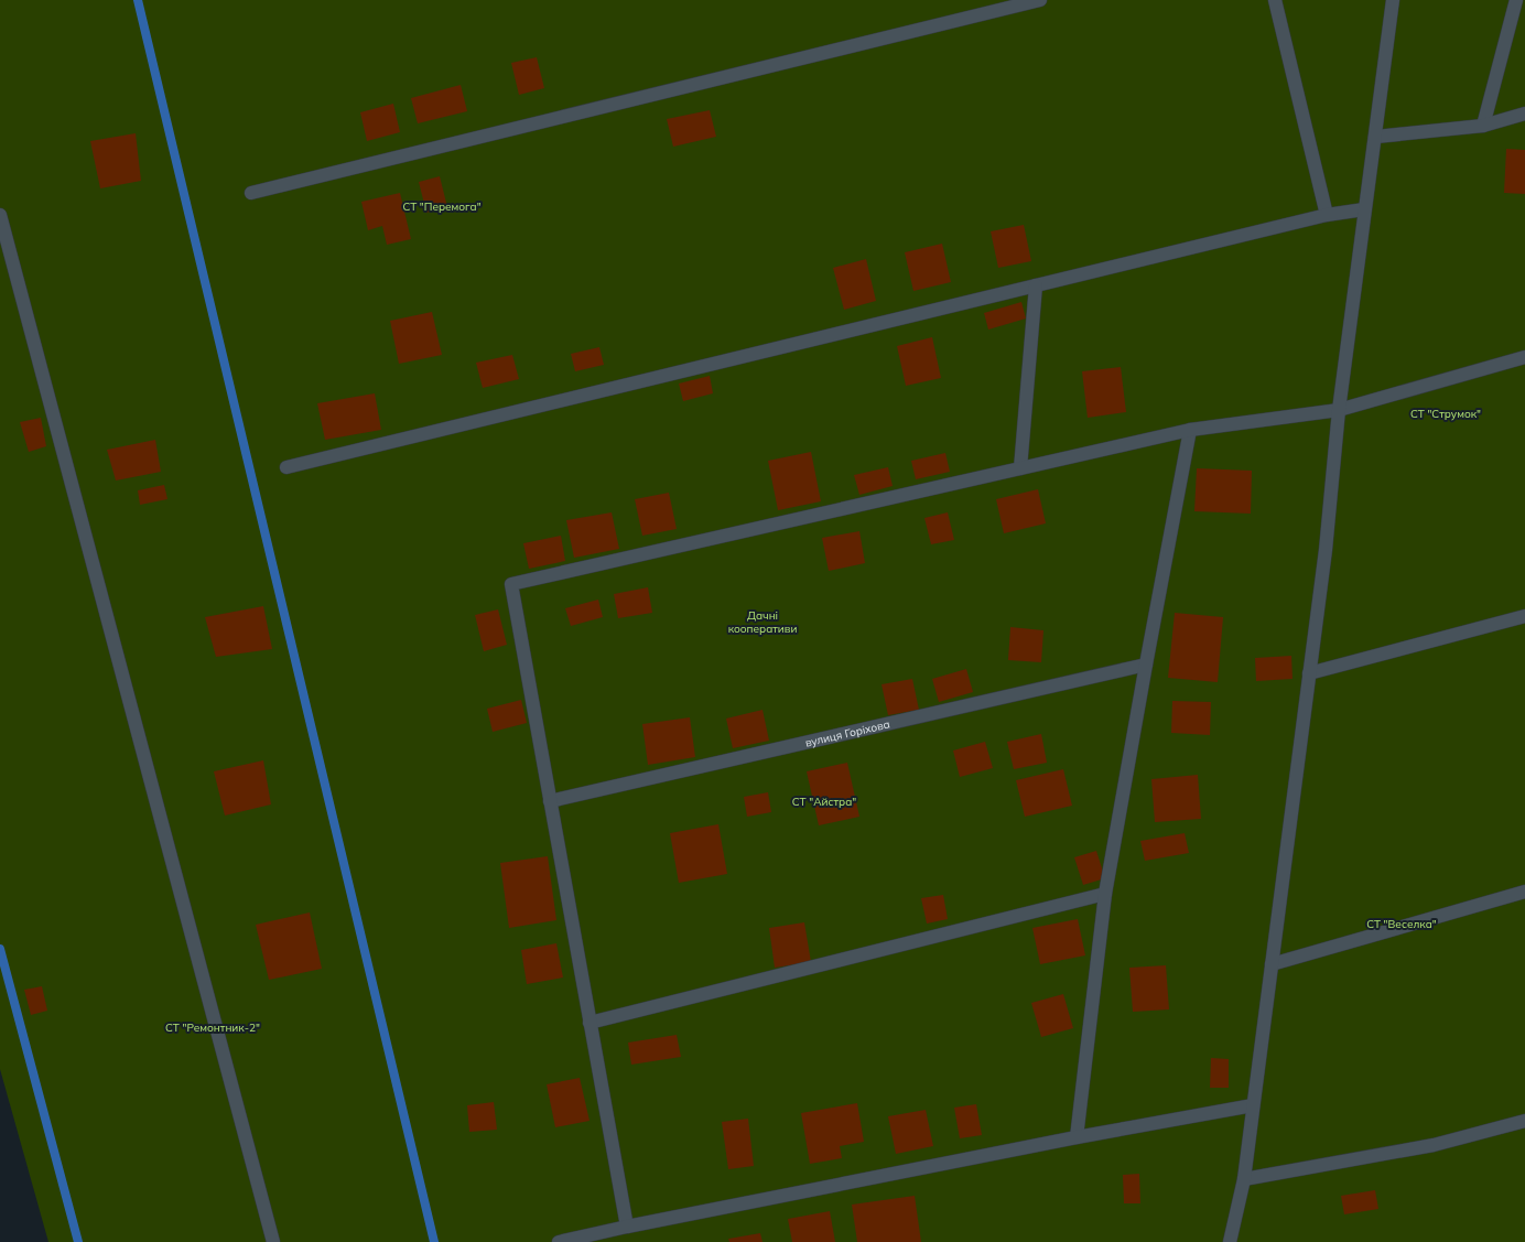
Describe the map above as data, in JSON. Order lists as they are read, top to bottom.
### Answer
{
  "streets": {
    "street": ["вулиця Горіхова"]
  },
  "parks": [
    "СТ \"Перемога\"",
    "СТ \"Струмок\"",
    "Дачні кооперативи",
    "СТ \"Айстра\"",
    "СТ \"Веселка\"",
    "СТ \"Ремонтник-2\""
  ]
}
